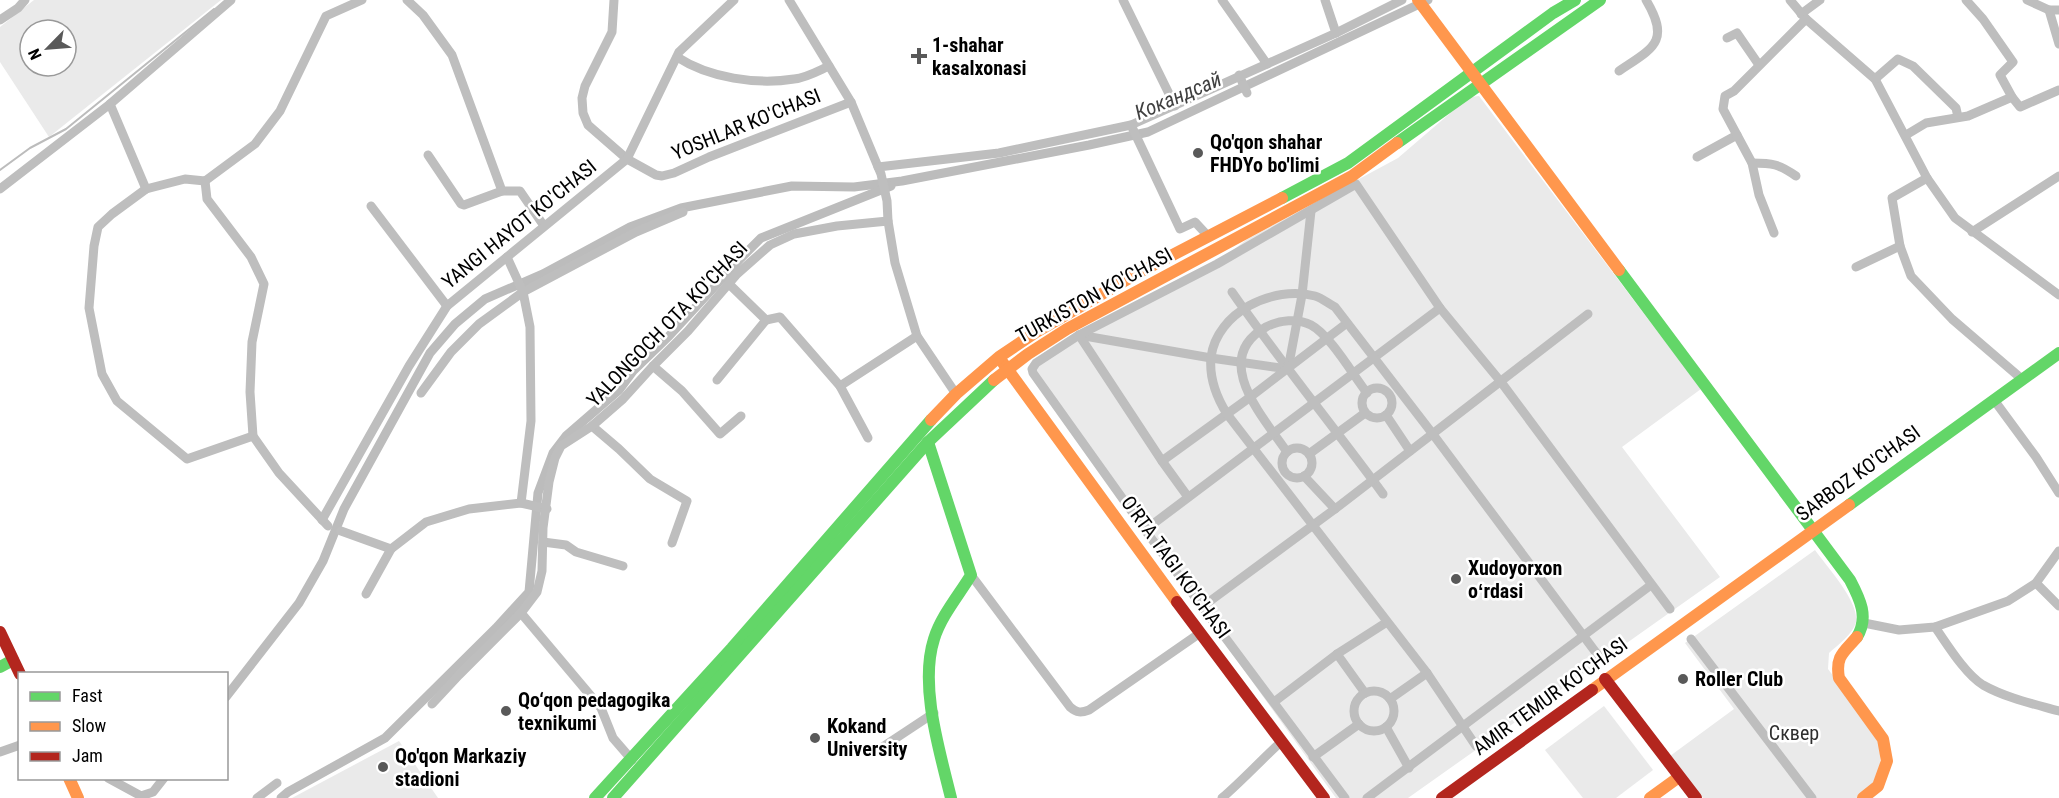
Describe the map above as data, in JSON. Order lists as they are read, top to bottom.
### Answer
{
  "streets": {
    "main road": [
      "TURKISTON KO'CHASI",
      "SARBOZ KO'CHASI",
      "O'RTA TAGI KO'CHASI",
      "AMIR TEMUR KO'CHASI"
    ],
    "street": ["YOSHLAR KO'CHASI", "YANGI HAYOT KO'CHASI", "YALONGOCH OTA KO'CHASI"]
  },
  "crossings": [
    ["YOSHLAR KO'CHASI", "YANGI HAYOT KO'CHASI"],
    ["TURKISTON KO'CHASI", "O'RTA TAGI KO'CHASI"],
    ["SARBOZ KO'CHASI", "AMIR TEMUR KO'CHASI"]
  ],
  "water": ["Кокандсай"],
  "parks": ["Сквер"],
  "places": {
    "health": ["1-shahar kasalxonasi"],
    "other": [
      "Qo'qon shahar FHDYo bo'limi",
      "Xudoyorxon oʻrdasi",
      "Roller Club",
      "Qo‘qon pedagogika texnikumi",
      "Kokand University",
      "Qo'qon Markaziy stadioni"
    ]
  },
  "legend": ["Fast", "Slow", "Jam"],
  "north": "bottom left"
}
